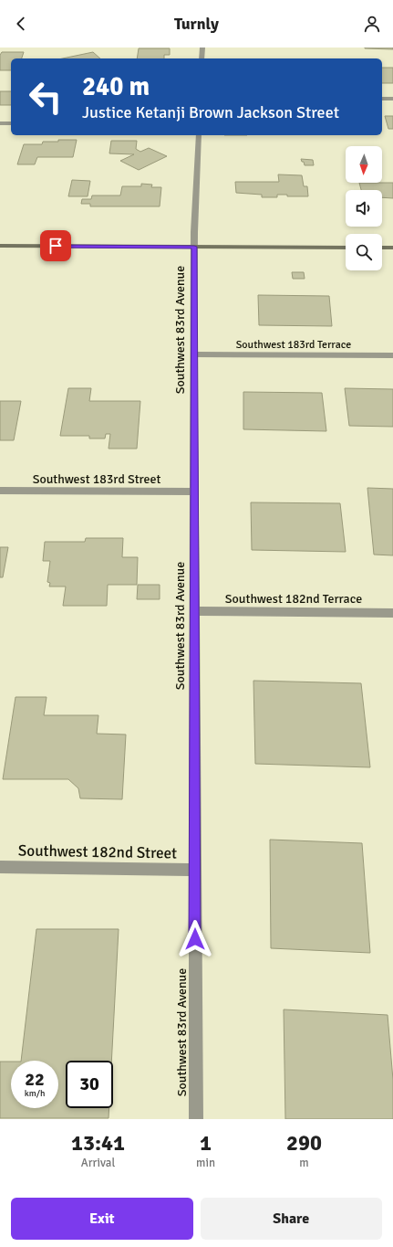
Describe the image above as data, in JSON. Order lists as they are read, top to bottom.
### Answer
{
  "streets": {
    "street": [
      "Southwest 83rd Avenue",
      "Southwest 183rd Terrace",
      "Southwest 183rd Street",
      "Southwest 182nd Terrace",
      "Southwest 182nd Street"
    ]
  },
  "crossings": [
    ["Southwest 83rd Avenue", "Southwest 183rd Terrace"],
    ["Southwest 83rd Avenue", "Southwest 183rd Street"],
    ["Southwest 83rd Avenue", "Southwest 182nd Terrace"],
    ["Southwest 83rd Avenue", "Southwest 182nd Street"]
  ],
  "north": "bottom",
  "page": {
    "header": "Turnly",
    "turn": ["240 m", "Justice Ketanji Brown Jackson Street"],
    "speed": "22 km/h",
    "limit": "30",
    "eta": [
      "13:41",
      "Arrival",
      "1",
      "min",
      "290",
      "m"
    ],
    "buttons": ["Exit", "Share"]
  }
}
